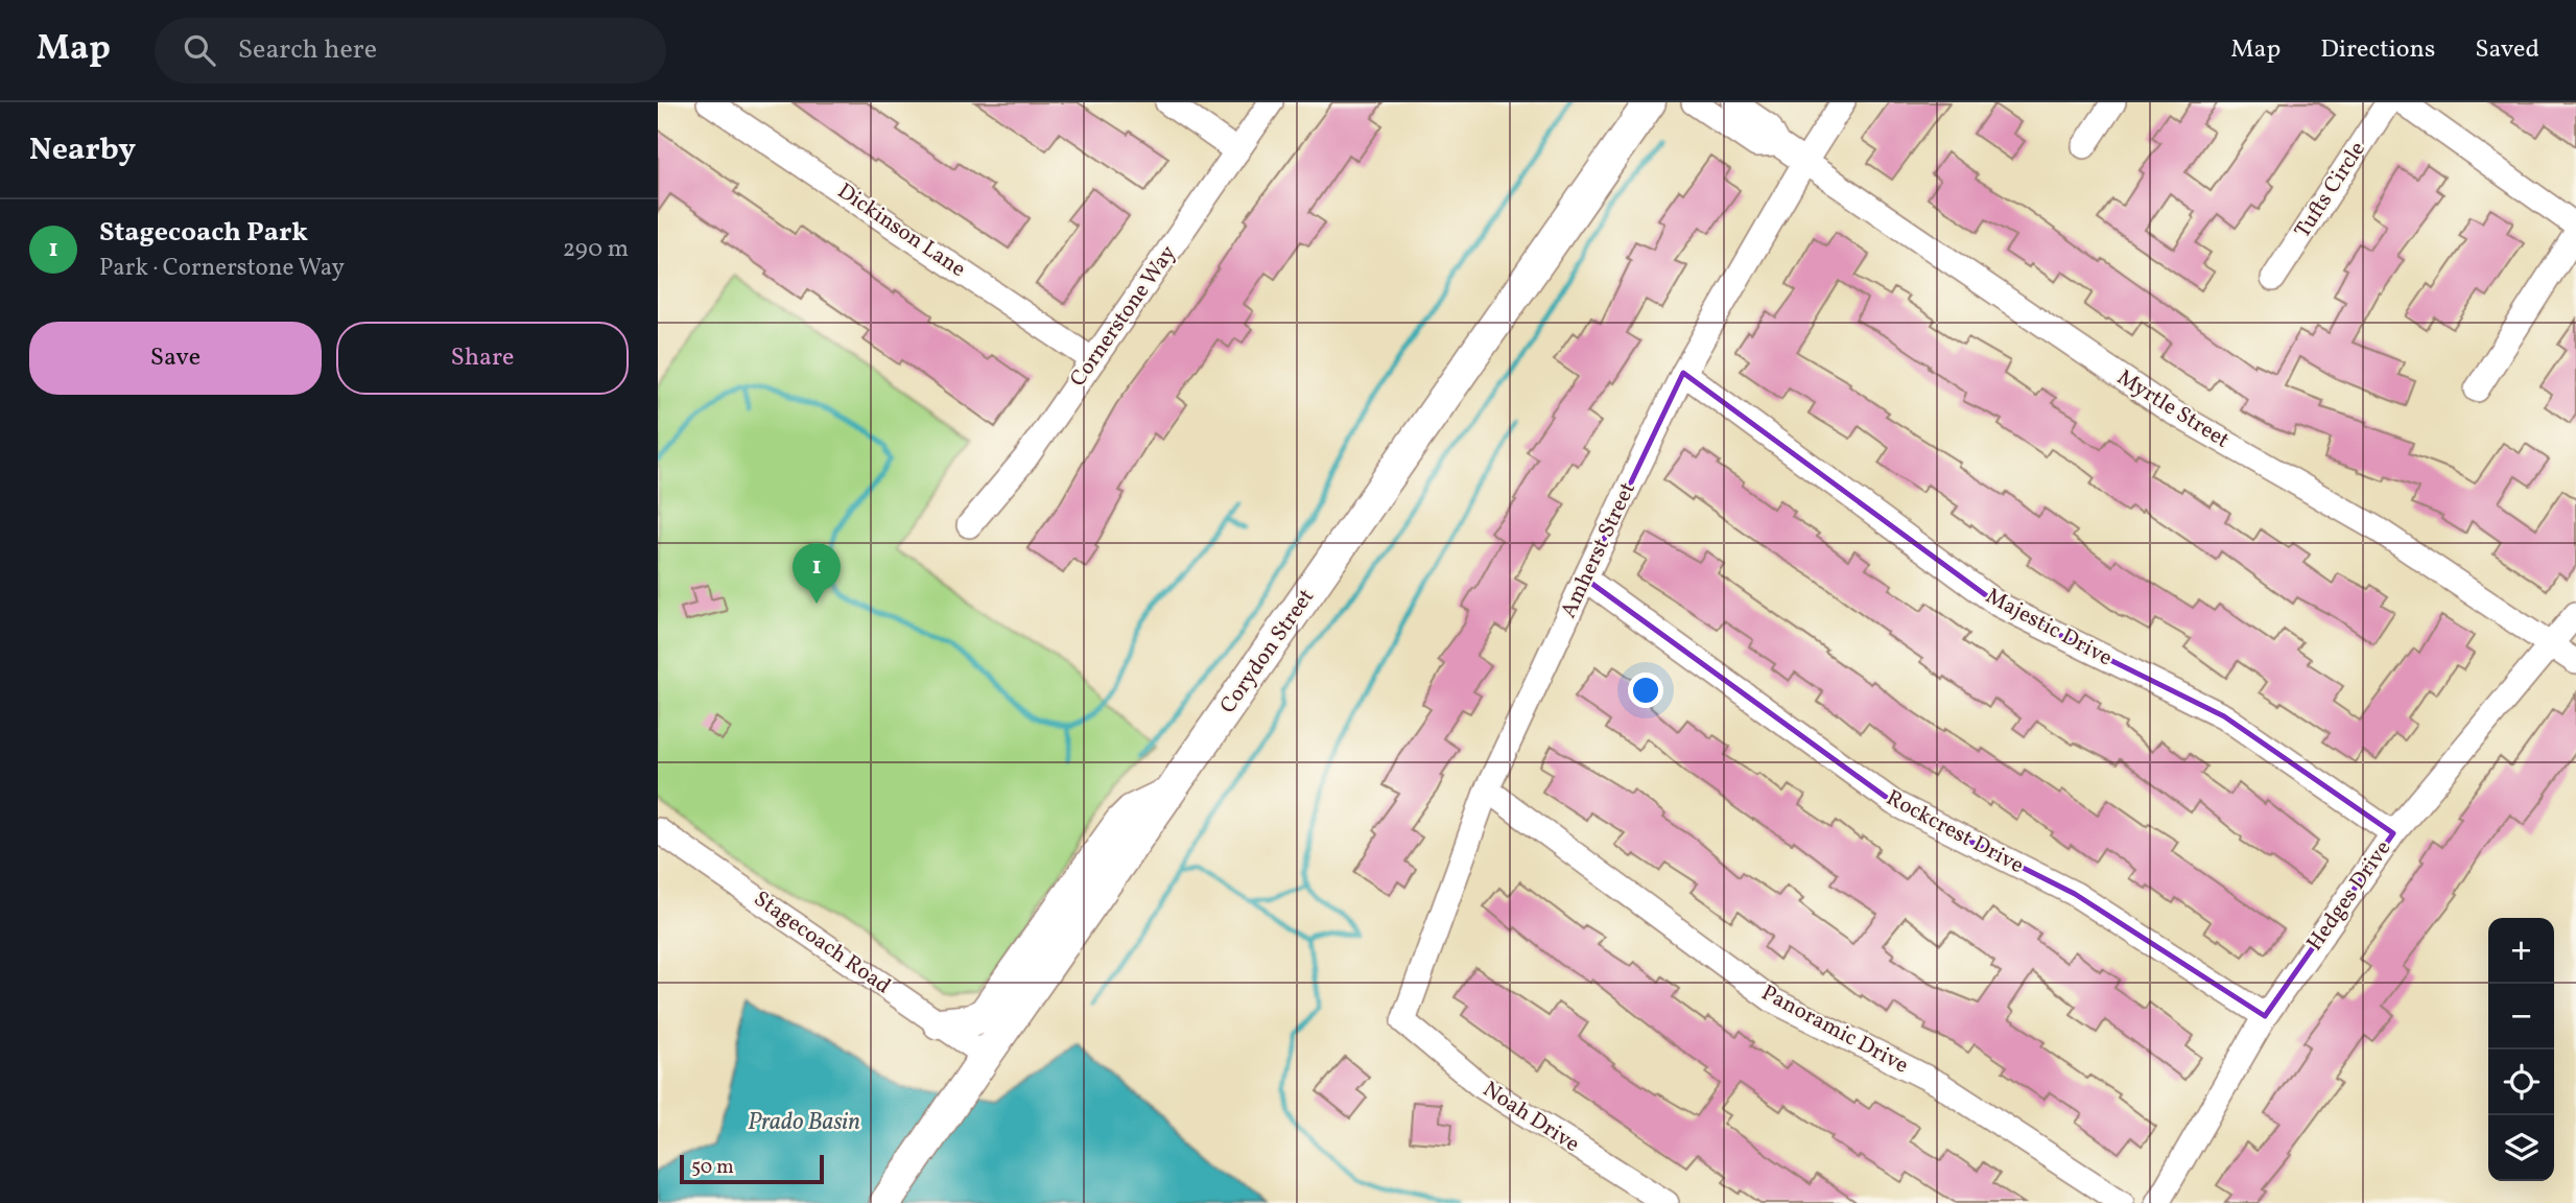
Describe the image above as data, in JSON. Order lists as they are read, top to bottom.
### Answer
{
  "streets": {
    "main road": ["Corydon Street"],
    "street": [
      "Tufts Circle",
      "Dickinson Lane",
      "Cornerstone Way",
      "Myrtle Street",
      "Amherst Street",
      "Majestic Drive",
      "Rockcrest Drive",
      "Hedges Drive",
      "Stagecoach Road",
      "Panoramic Drive",
      "Noah Drive"
    ]
  },
  "crossings": [
    ["Dickinson Lane", "Cornerstone Way"],
    ["Myrtle Street", "Amherst Street"],
    ["Myrtle Street", "Hedges Drive"],
    ["Amherst Street", "Majestic Drive"],
    ["Amherst Street", "Rockcrest Drive"],
    ["Amherst Street", "Panoramic Drive"],
    ["Amherst Street", "Noah Drive"],
    ["Majestic Drive", "Hedges Drive"],
    ["Corydon Street", "Stagecoach Road"],
    ["Rockcrest Drive", "Hedges Drive"]
  ],
  "water": ["Prado Basin"],
  "scale_bar": "50 m",
  "page": {
    "header": "Map",
    "search": "Search here",
    "nav": ["Map", "Directions", "Saved"],
    "heading": "Nearby",
    "list": [
      {
        "mark": "1",
        "name": "Stagecoach Park",
        "note": "Park · Cornerstone Way",
        "value": "290 m"
      }
    ],
    "buttons": ["Save", "Share"],
    "pins": "1",
    "map_buttons": ["+", "−"],
    "scale": "50 m"
  }
}
